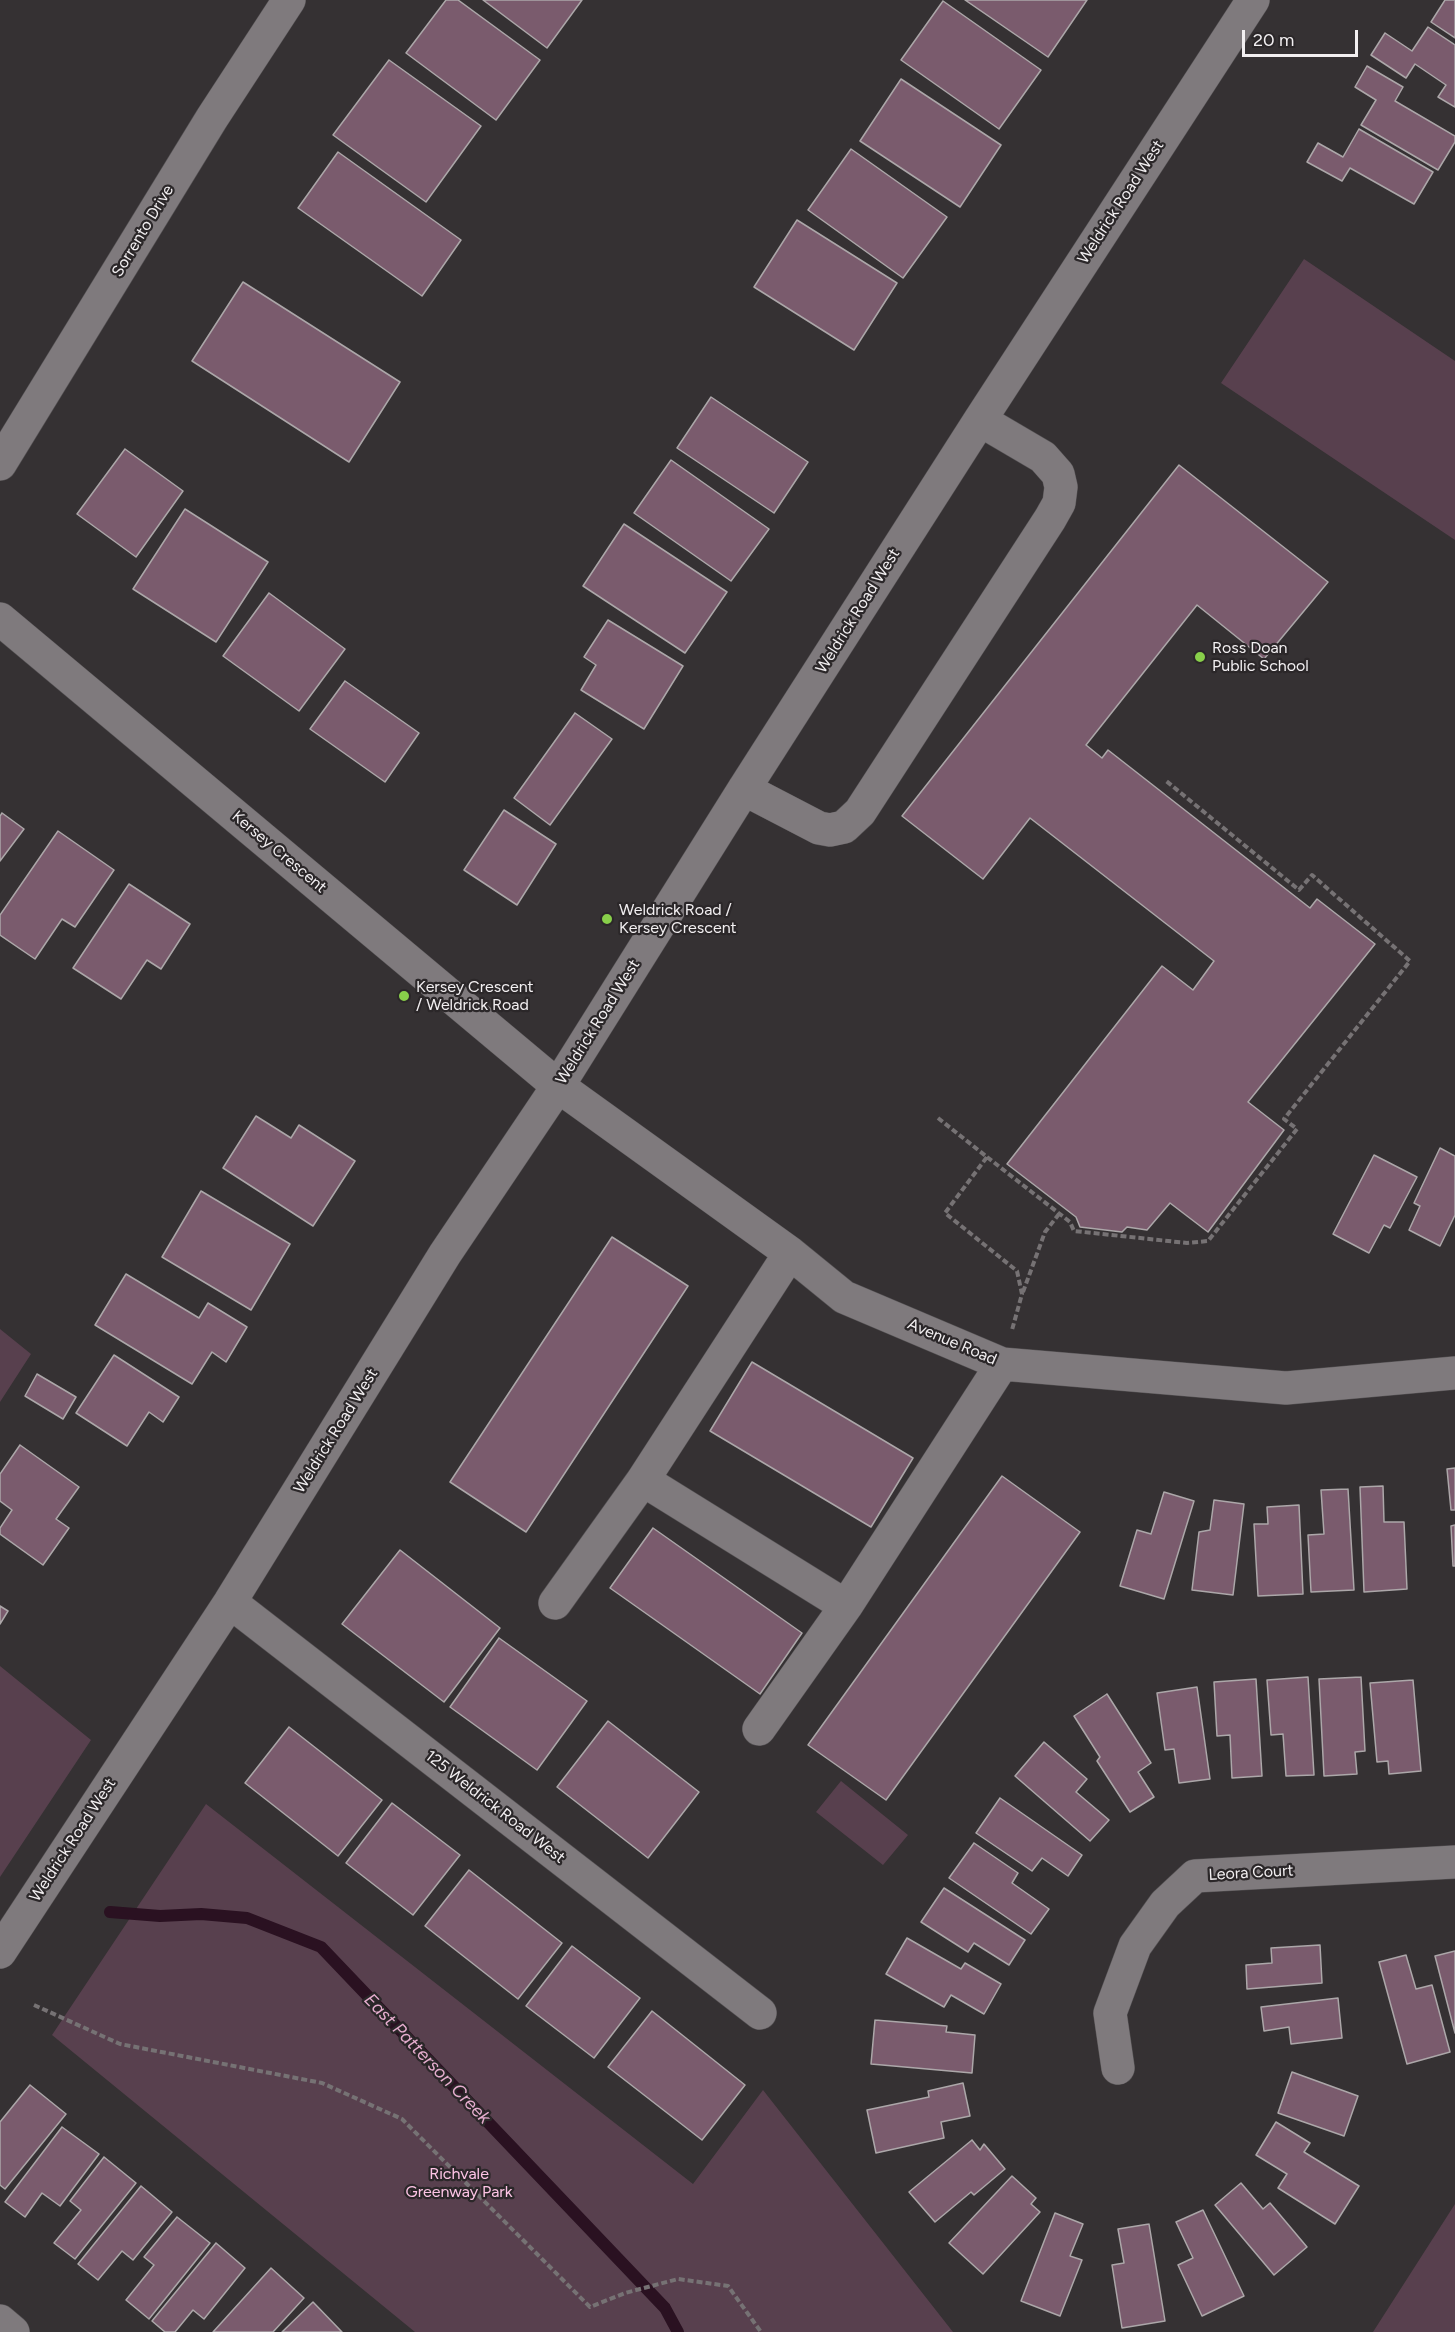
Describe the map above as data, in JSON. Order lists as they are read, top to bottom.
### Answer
{
  "streets": {
    "street": [
      "Weldrick Road West",
      "Sorrento Drive",
      "Kersey Crescent",
      "Avenue Road",
      "125 Weldrick Road West",
      "Leora Court"
    ]
  },
  "crossings": [
    ["Weldrick Road West", "Kersey Crescent"],
    ["Weldrick Road West", "Avenue Road"],
    ["Weldrick Road West", "125 Weldrick Road West"],
    ["Kersey Crescent", "Avenue Road"]
  ],
  "water": ["East Patterson Creek"],
  "parks": ["Richvale Greenway Park"],
  "places": ["Ross Doan Public School", "Weldrick Road / Kersey Crescent", "Kersey Crescent / Weldrick Road"],
  "scale_bar": "20 m"
}
